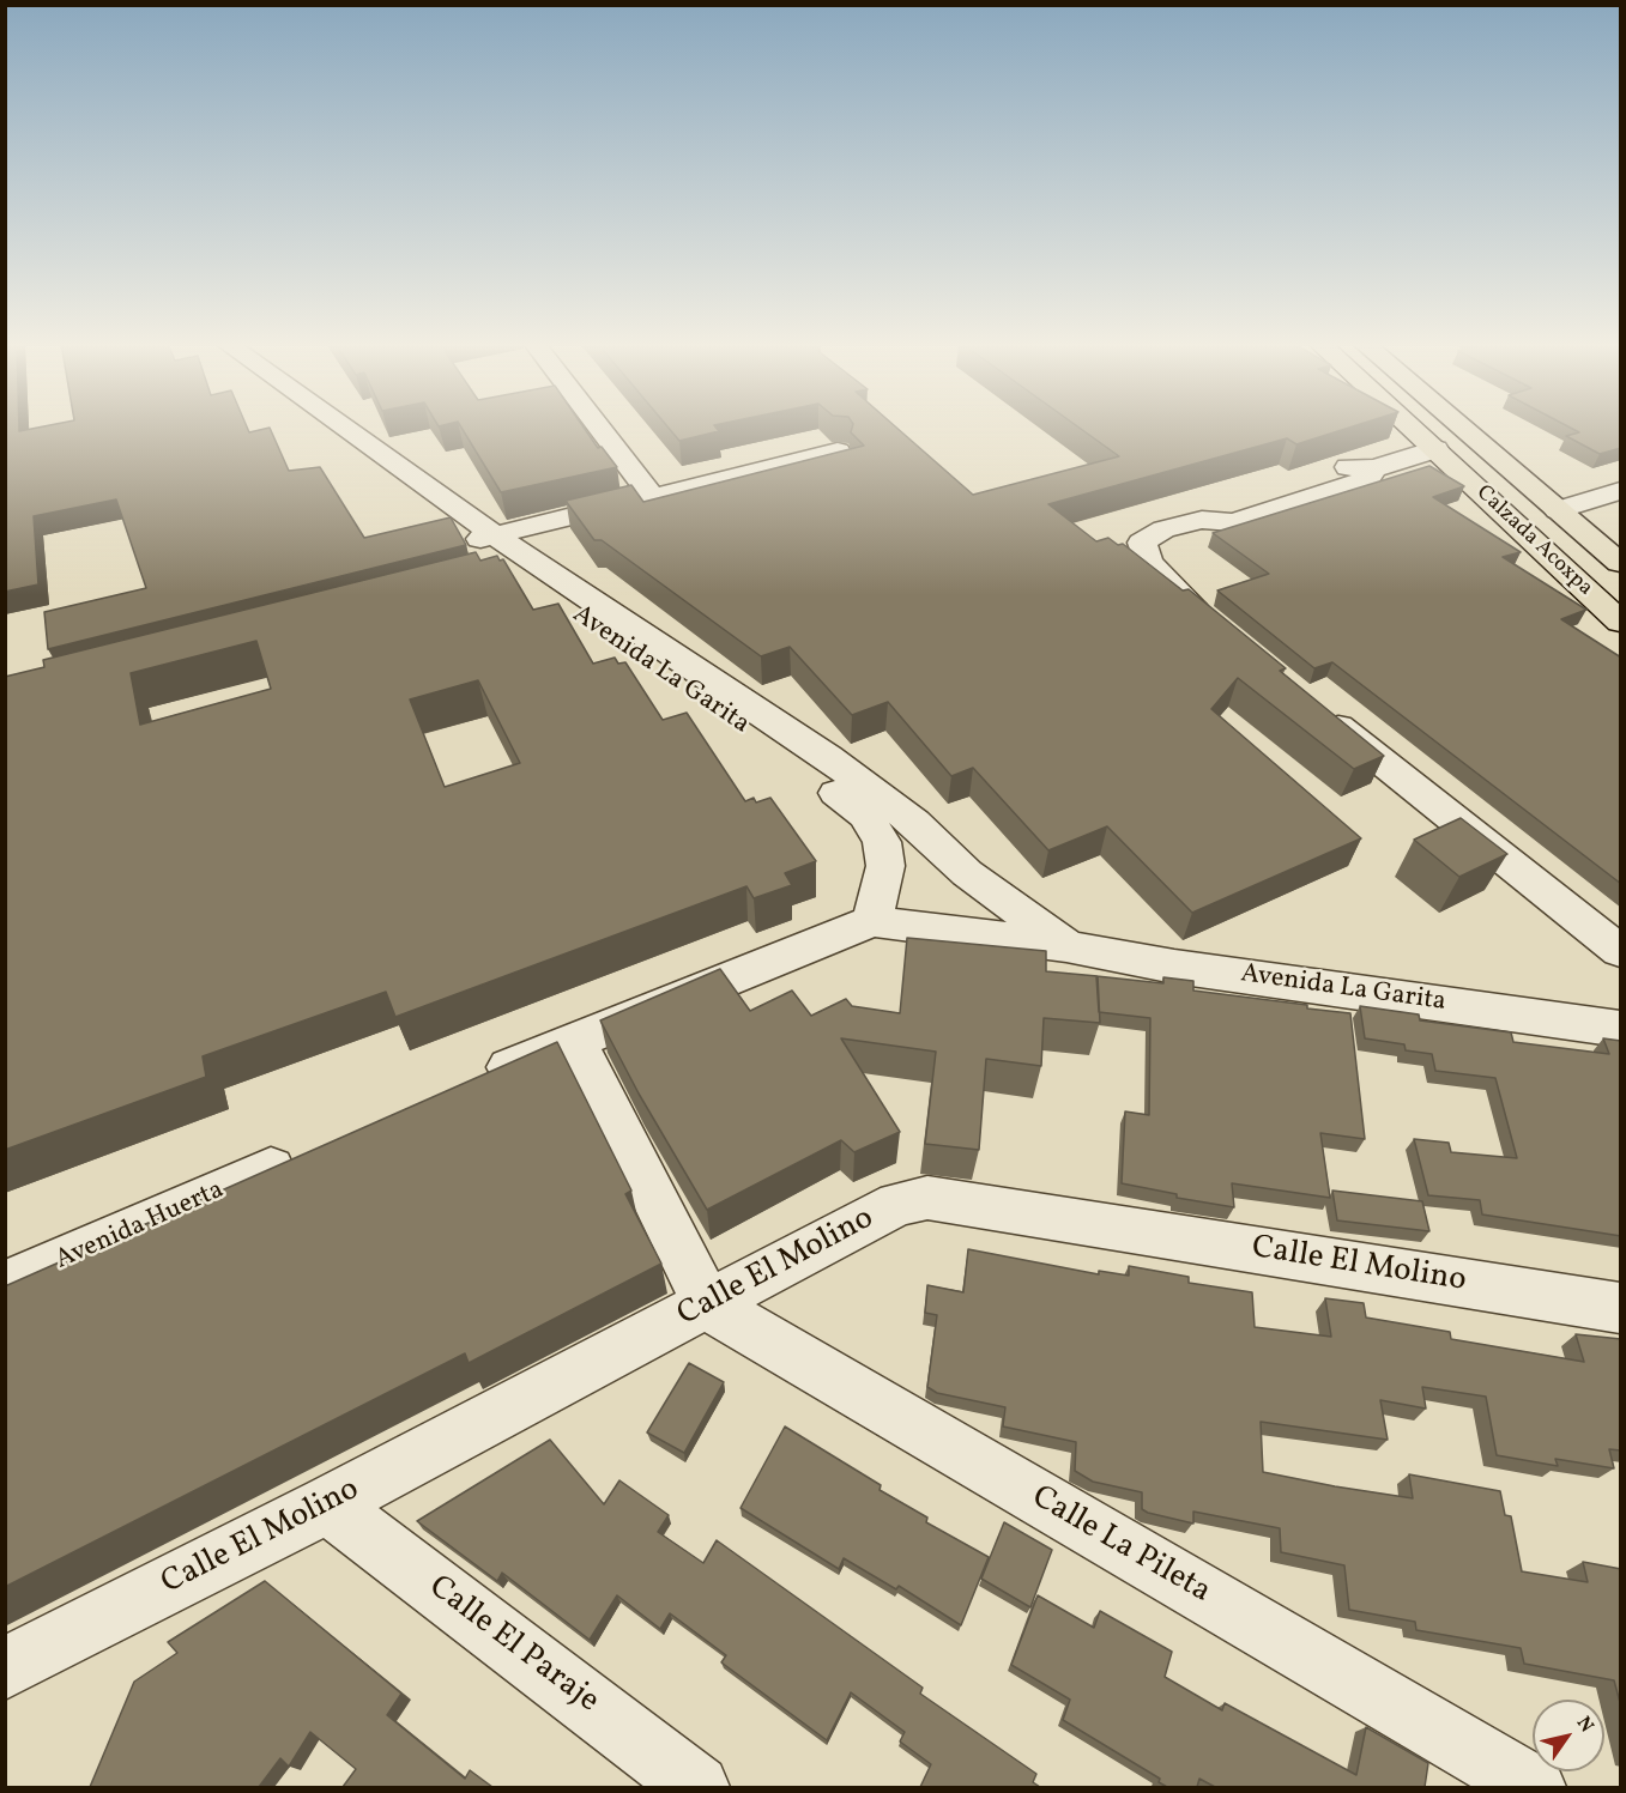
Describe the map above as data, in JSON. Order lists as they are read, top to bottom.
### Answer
{
  "streets": {
    "main road": ["Calzada Acoxpa"],
    "street": [
      "Avenida La Garita",
      "Avenida Huerta",
      "Calle El Molino",
      "Calle La Pileta",
      "Calle El Paraje"
    ]
  },
  "crossings": [
    ["Calle El Molino", "Calle La Pileta"],
    ["Calle El Molino", "Calle El Paraje"]
  ],
  "north": "top right"
}
